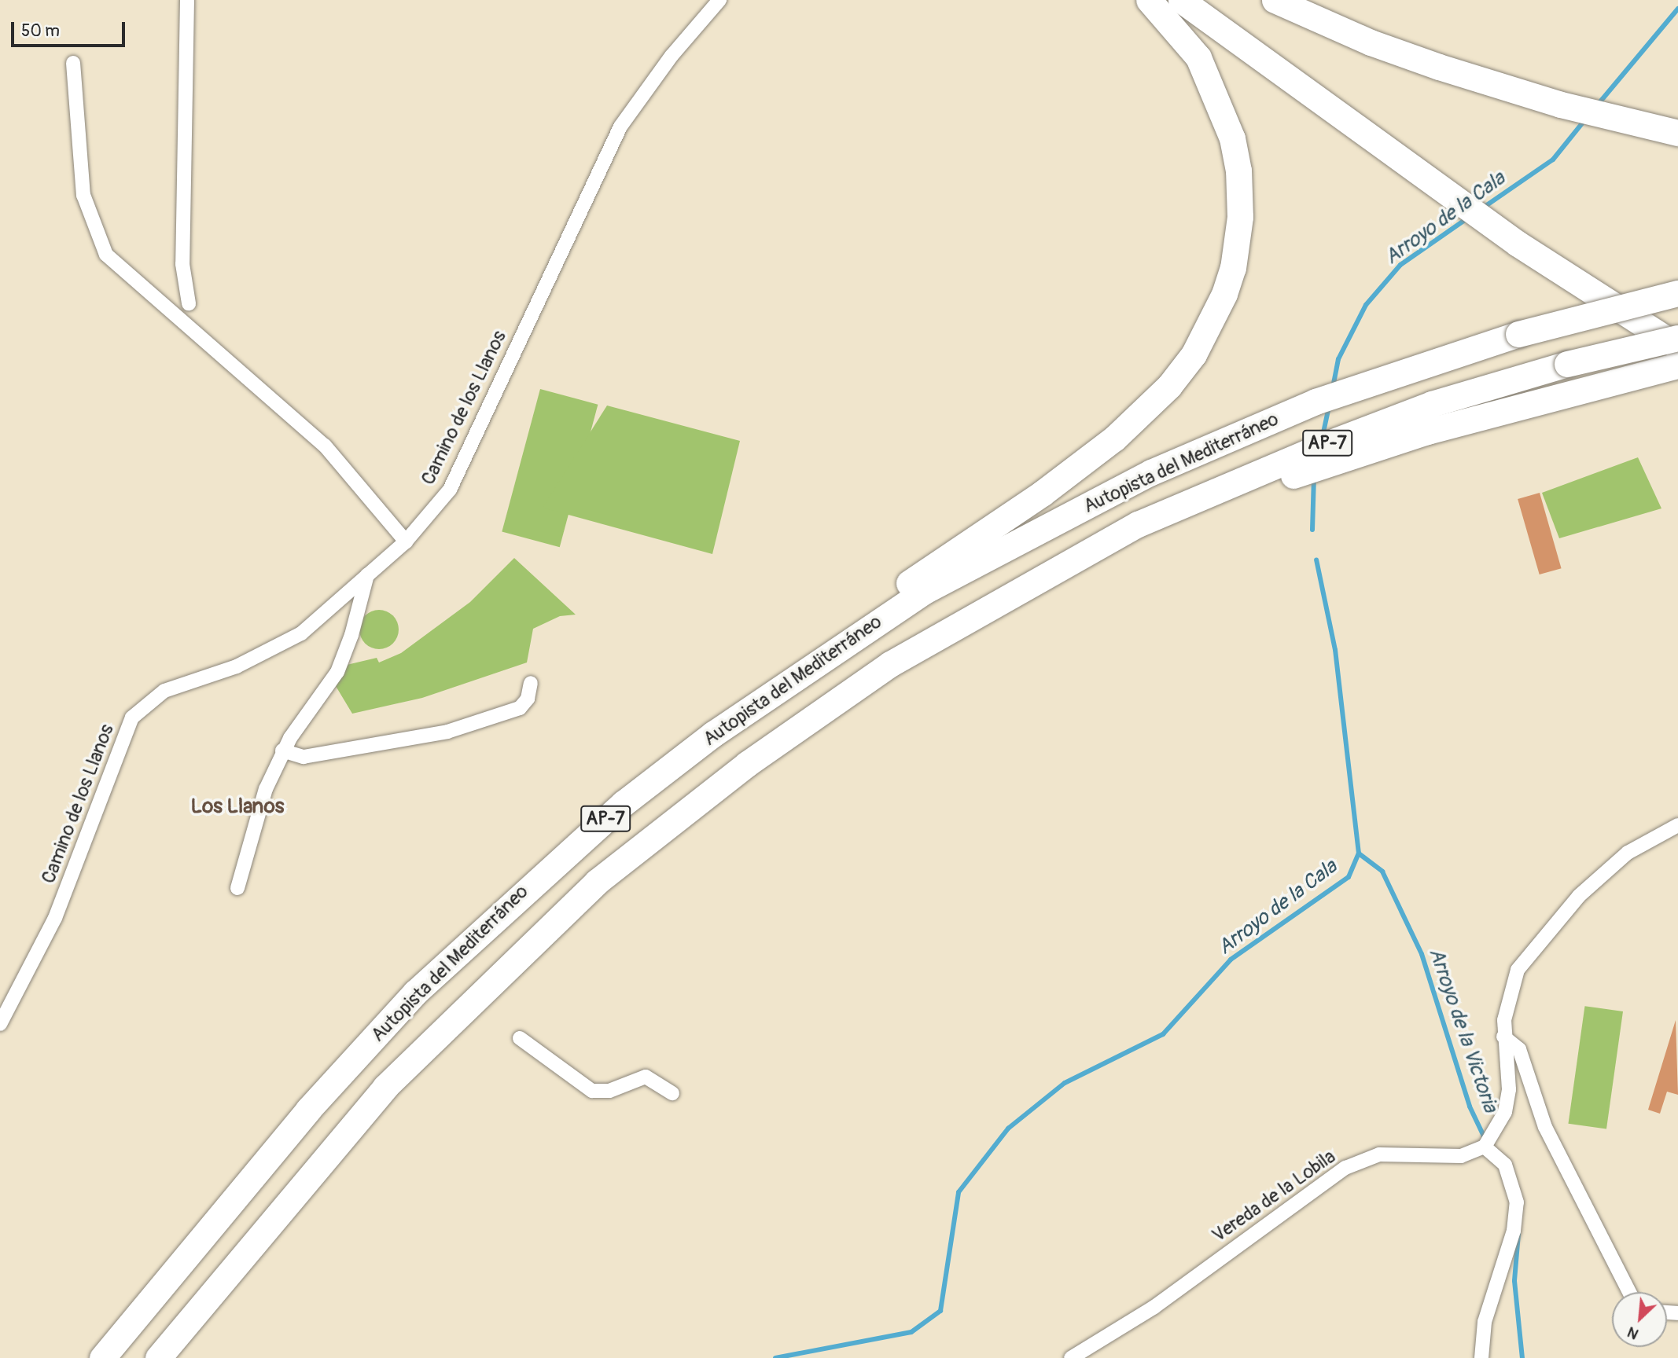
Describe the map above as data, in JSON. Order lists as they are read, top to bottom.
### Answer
{
  "streets": {
    "highway": ["AP-7", "Autopista del Mediterráneo"],
    "street": ["Camino de los Llanos", "Vereda de la Lobila"]
  },
  "districts": ["Los Llanos"],
  "water": ["Arroyo de la Cala", "Arroyo de la Victoria"],
  "scale_bar": "50 m",
  "north": "bottom left"
}
